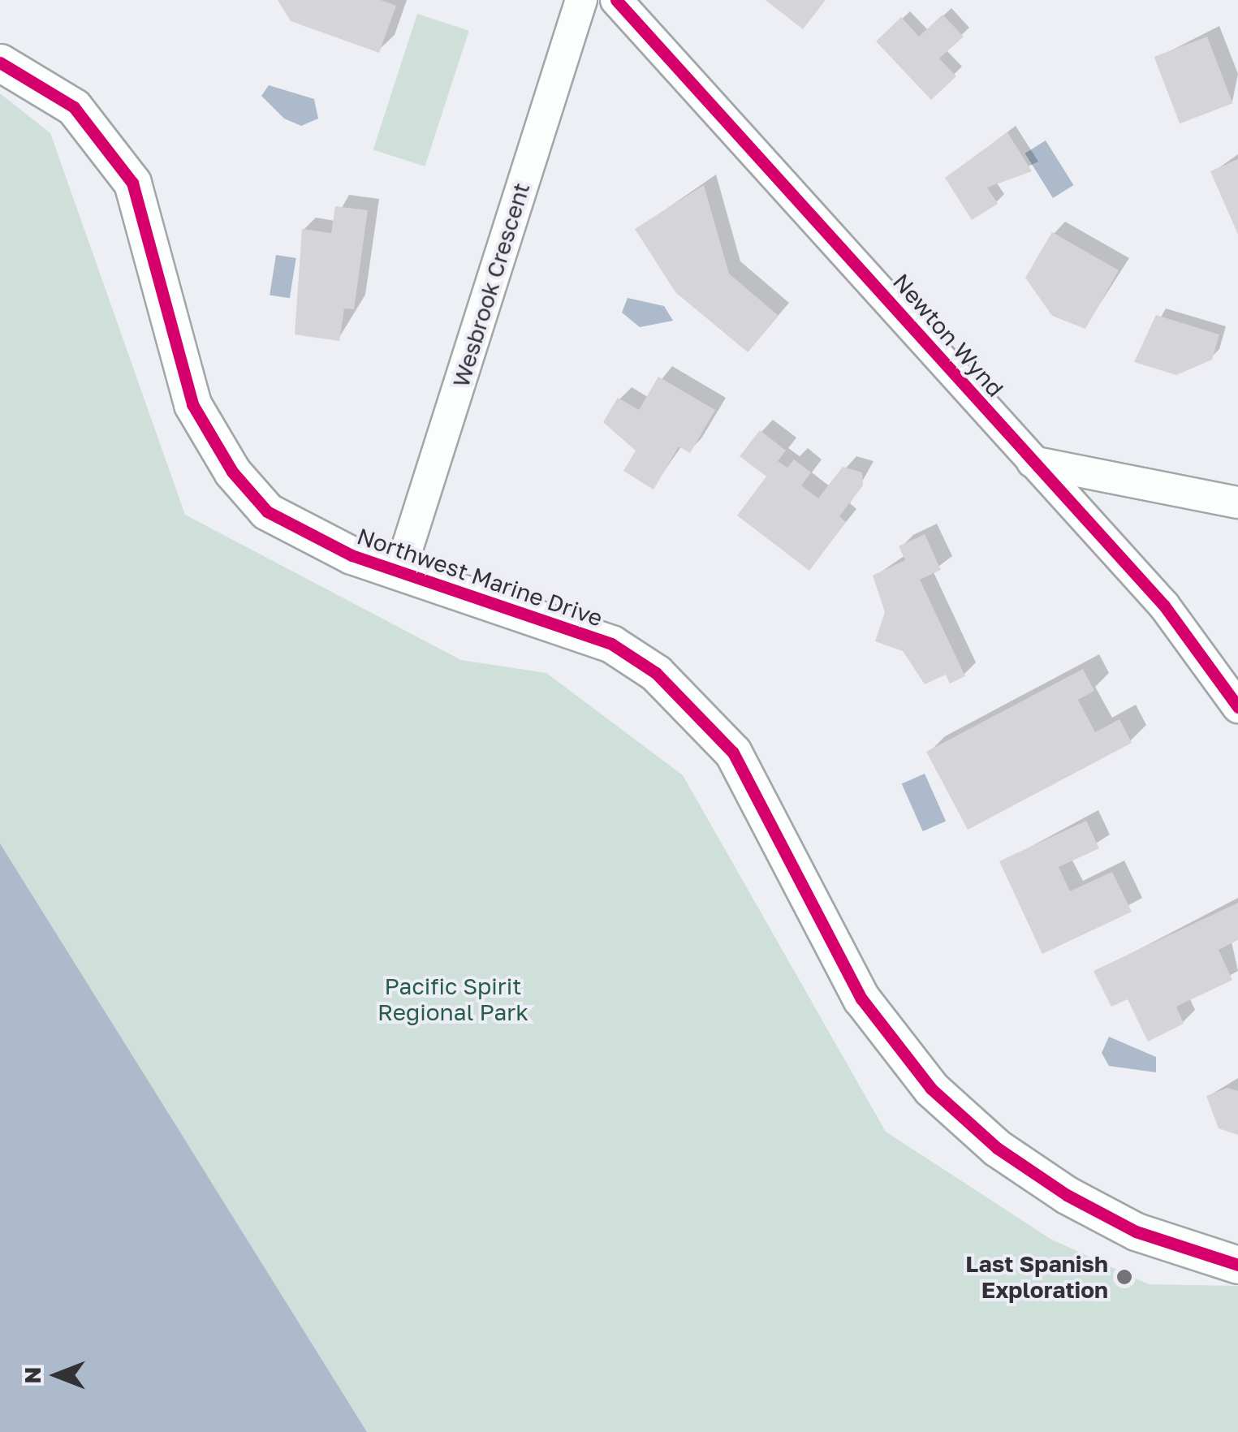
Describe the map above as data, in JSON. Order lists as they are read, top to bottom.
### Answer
{
  "streets": {
    "street": ["Wesbrook Crescent", "Newton Wynd", "Northwest Marine Drive"]
  },
  "crossings": [
    ["Wesbrook Crescent", "Northwest Marine Drive"]
  ],
  "parks": ["Pacific Spirit Regional Park"],
  "places": ["Last Spanish Exploration"],
  "north": "left"
}
